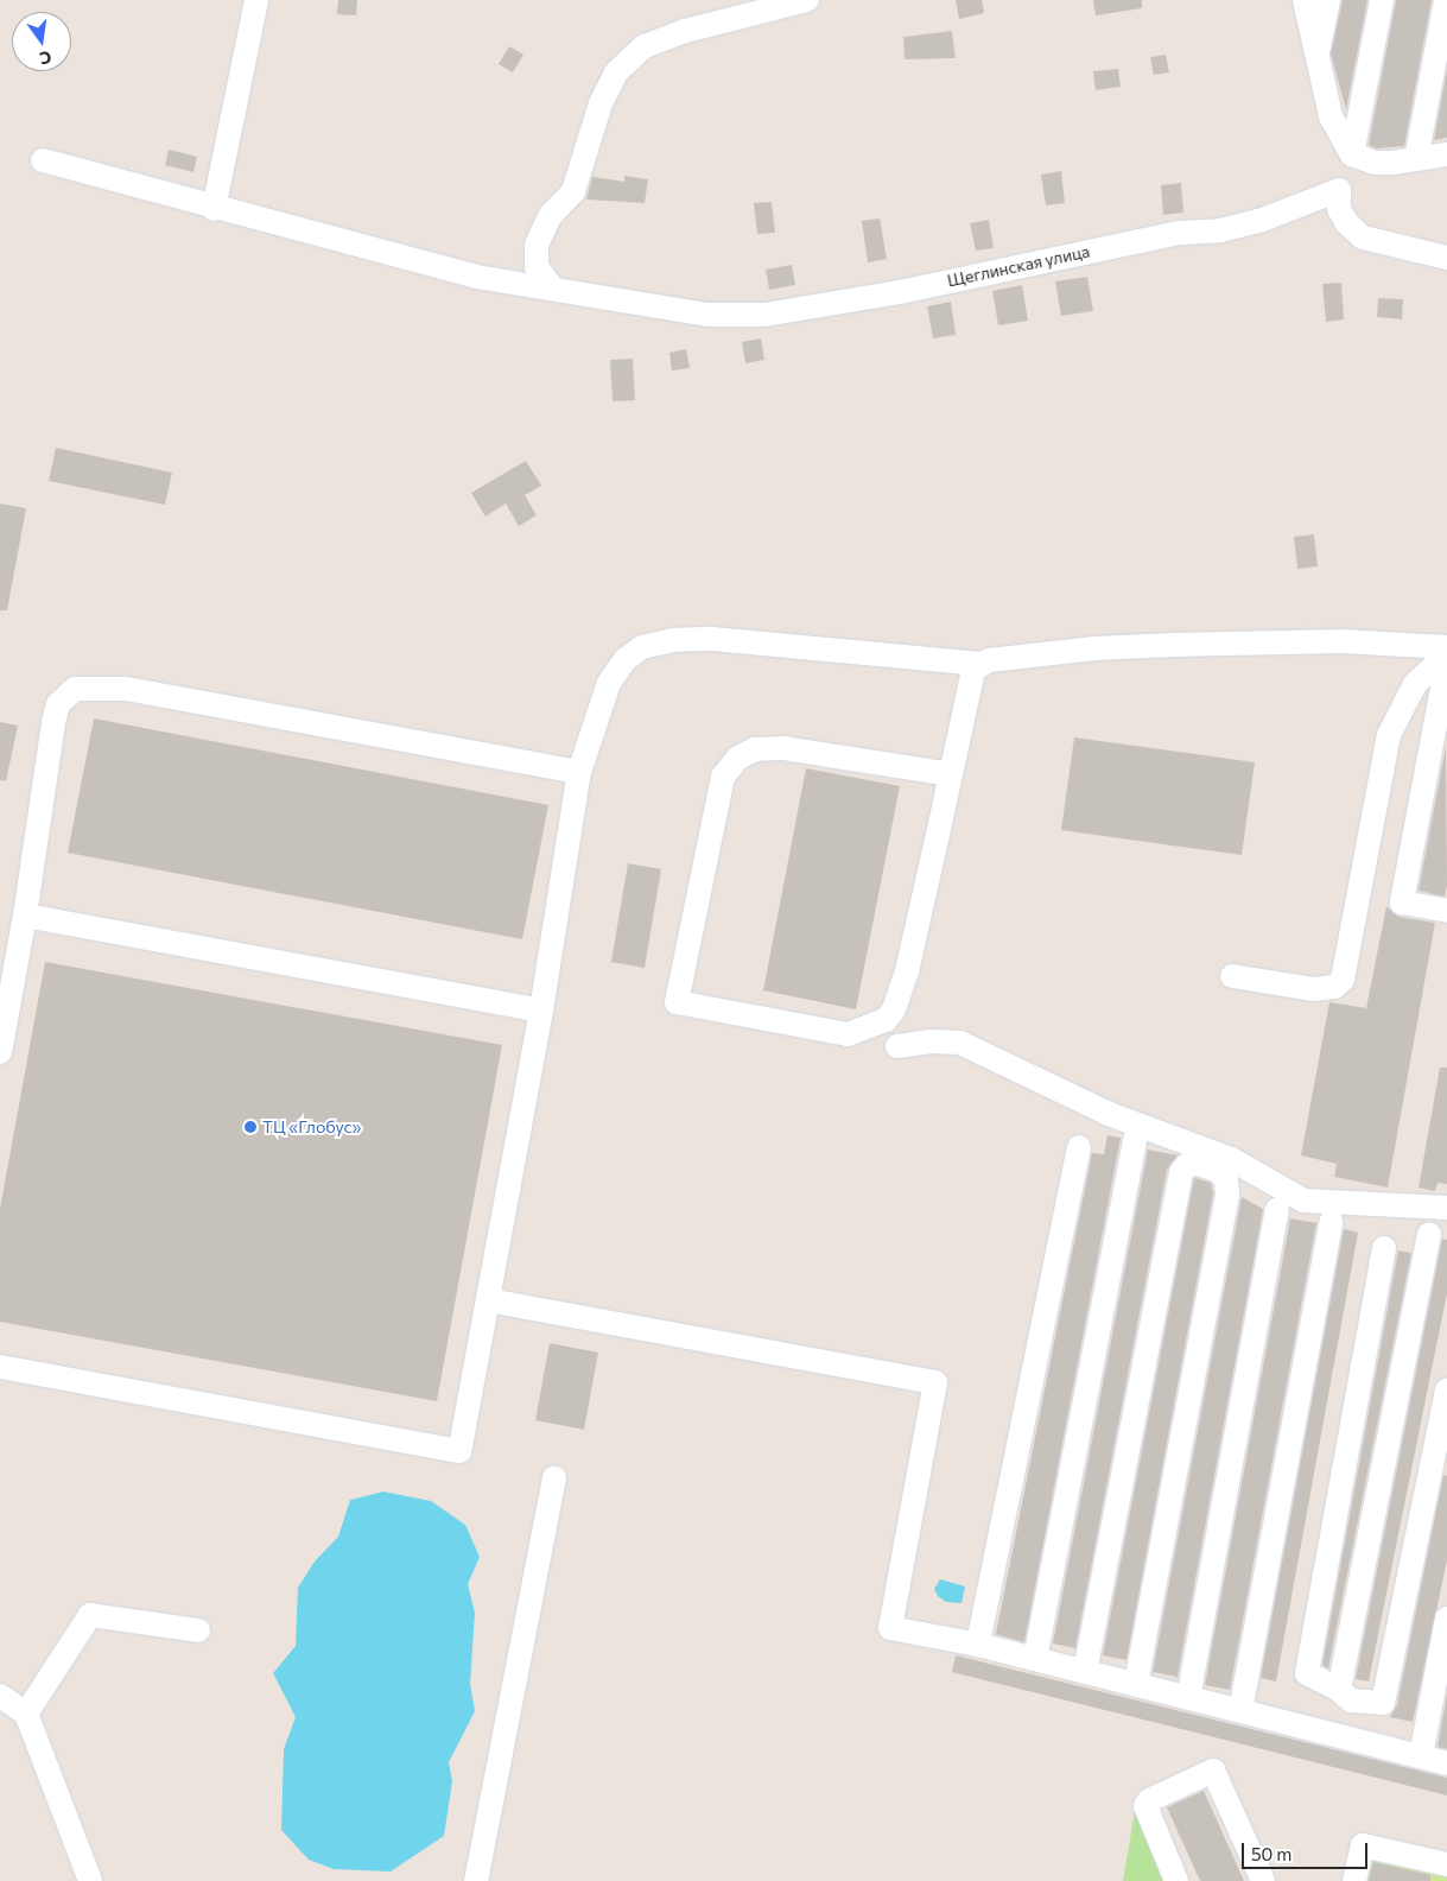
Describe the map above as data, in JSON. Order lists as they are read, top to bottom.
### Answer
{
  "streets": {
    "street": ["Щеглинская улица"]
  },
  "places": ["ТЦ «Глобус»"],
  "scale_bar": "50 m",
  "north": "bottom"
}
